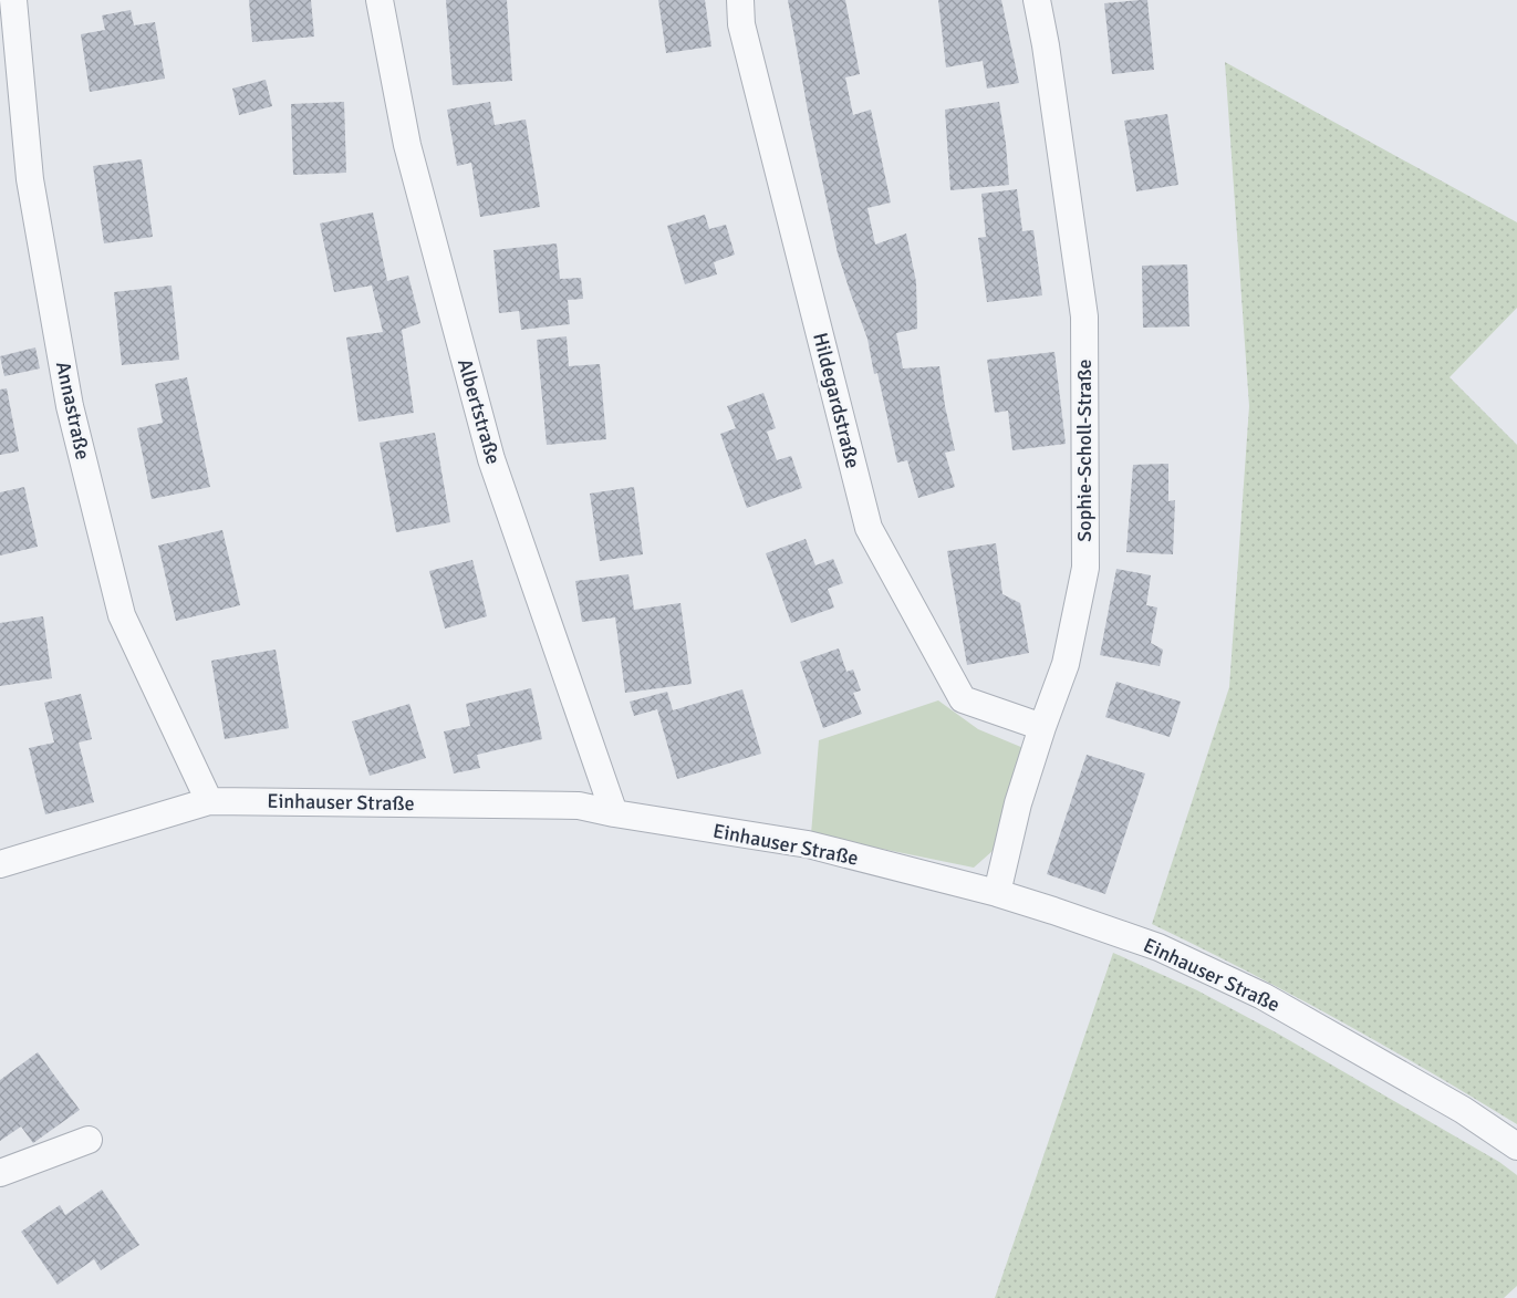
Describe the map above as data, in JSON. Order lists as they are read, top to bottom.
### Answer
{
  "streets": {
    "street": [
      "Hildegardstraße",
      "Annastraße",
      "Albertstraße",
      "Sophie-Scholl-Straße",
      "Einhauser Straße"
    ]
  },
  "crossings": [
    ["Hildegardstraße", "Sophie-Scholl-Straße"],
    ["Annastraße", "Einhauser Straße"],
    ["Albertstraße", "Einhauser Straße"],
    ["Sophie-Scholl-Straße", "Einhauser Straße"]
  ]
}
